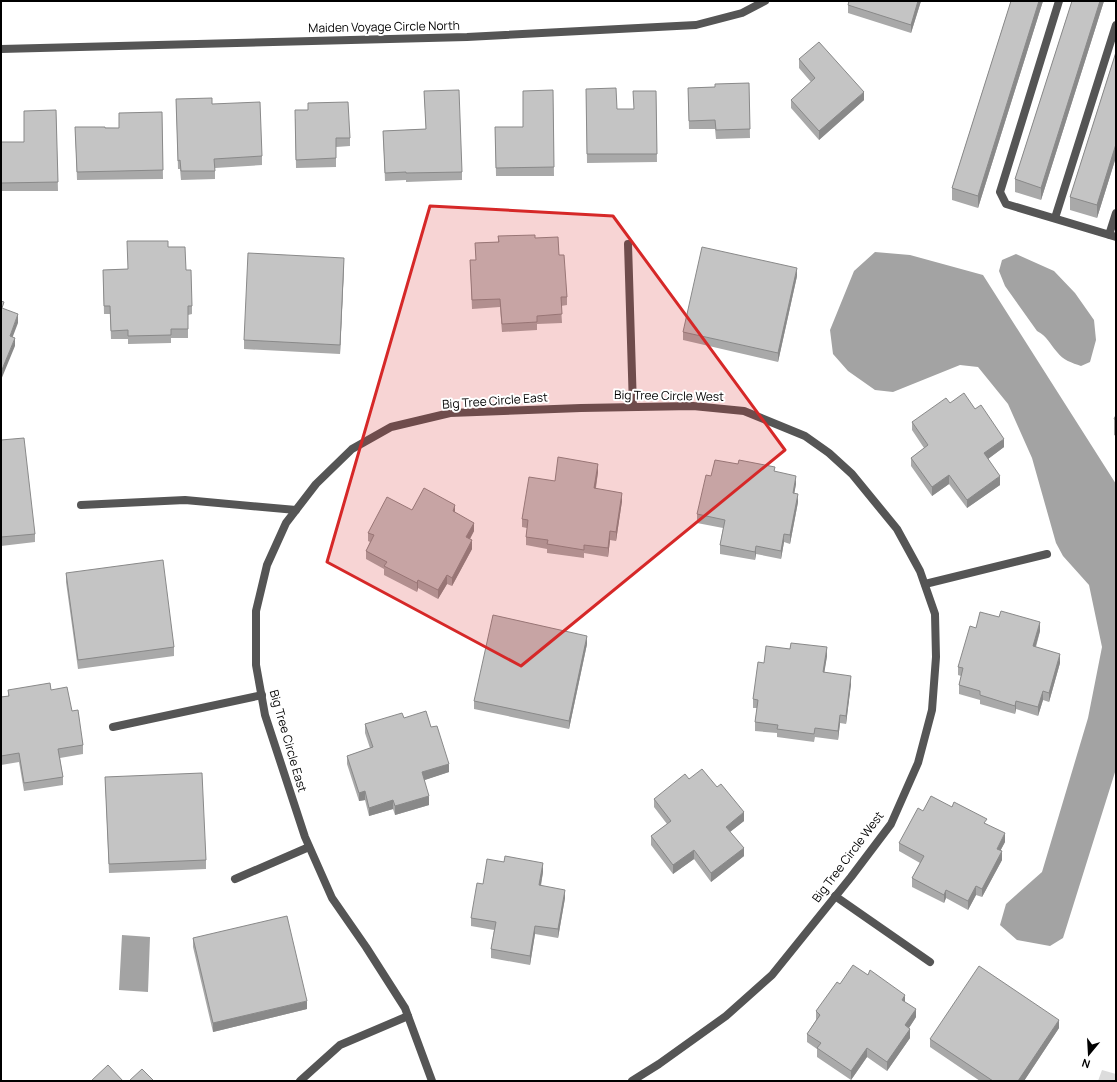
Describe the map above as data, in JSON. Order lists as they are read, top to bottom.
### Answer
{
  "streets": {
    "street": ["Maiden Voyage Circle North", "Big Tree Circle West", "Big Tree Circle East"]
  },
  "crossings": [
    ["Big Tree Circle West", "Big Tree Circle East"]
  ],
  "north": "bottom"
}
